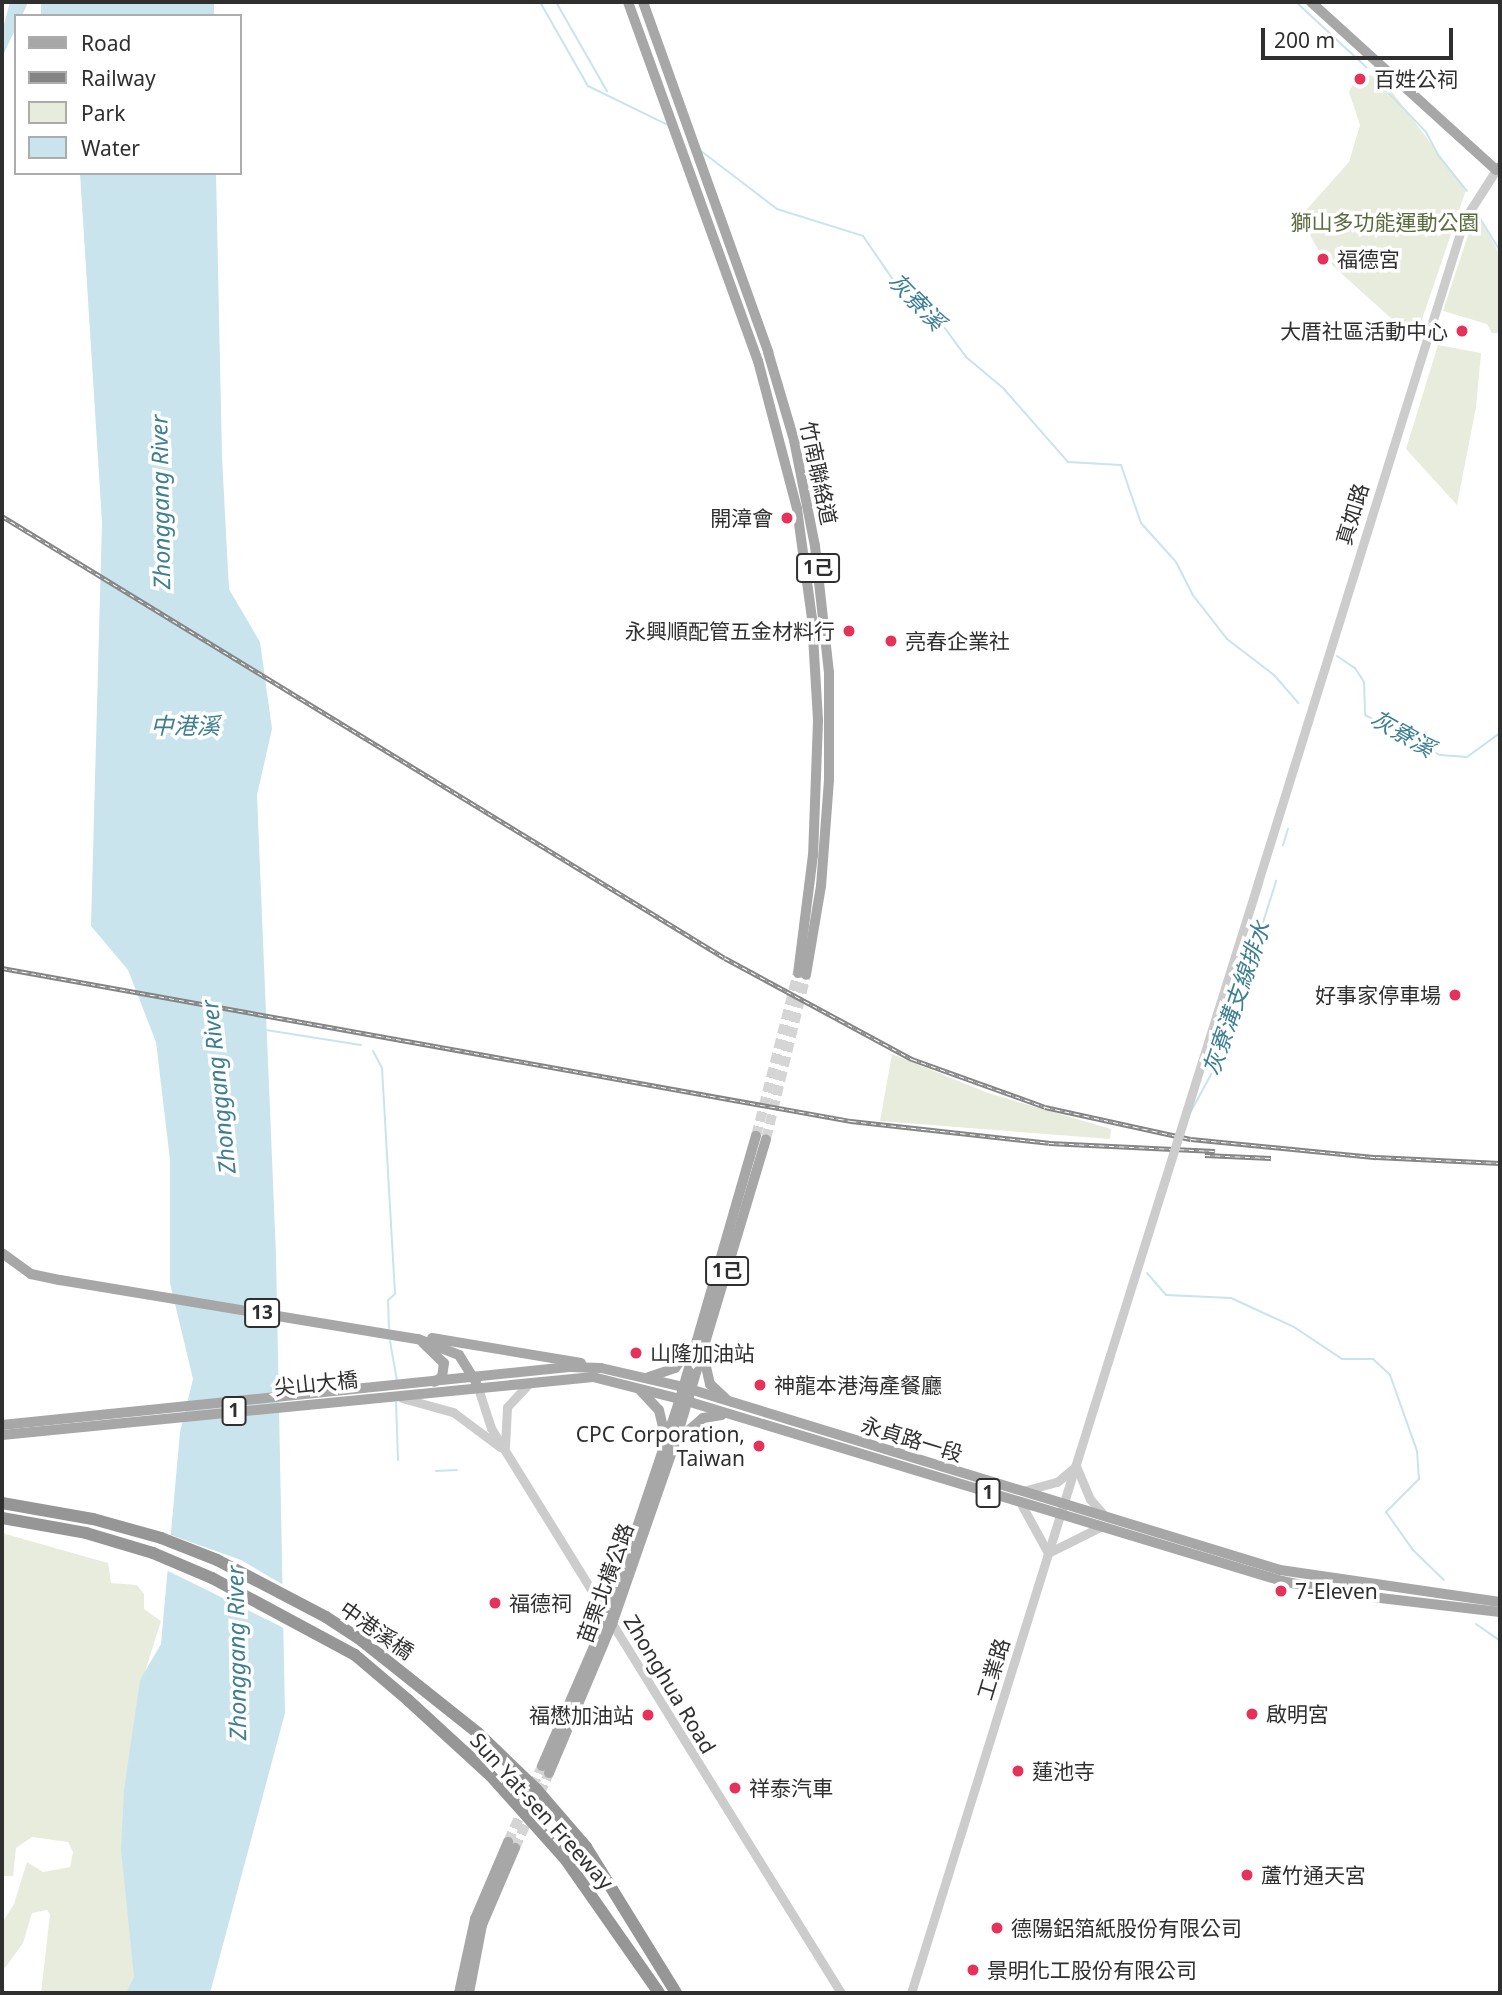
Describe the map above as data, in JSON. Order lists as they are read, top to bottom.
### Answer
{
  "streets": {
    "highway": ["中港溪橋", "Sun Yat-sen Freeway"],
    "main road": [
      "竹南聯絡道",
      "1己",
      "13",
      "尖山大橋",
      "1",
      "永貞路一段",
      "苗栗北橫公路"
    ],
    "street": ["真如路", "工業路", "Zhonghua Road"]
  },
  "crossings": [
    ["真如路", "工業路"],
    ["1己", "永貞路一段"],
    ["1己", "苗栗北橫公路"],
    ["13", "永貞路一段"],
    ["13", "Zhonghua Road"],
    ["尖山大橋", "1"],
    ["尖山大橋", "永貞路一段"],
    ["永貞路一段", "苗栗北橫公路"],
    ["永貞路一段", "工業路"],
    ["永貞路一段", "Zhonghua Road"],
    ["苗栗北橫公路", "Zhonghua Road"]
  ],
  "water": [
    "灰寮溪",
    "Zhonggang River",
    "中港溪",
    "灰寮溝支線排水"
  ],
  "parks": ["獅山多功能運動公園"],
  "places": [
    "百姓公祠",
    "福德宮",
    "大厝社區活動中心",
    "開漳會",
    "永興順配管五金材料行",
    "亮春企業社",
    "好事家停車場",
    "山隆加油站",
    "神龍本港海產餐廳",
    "CPC Corporation, Taiwan",
    "7-Eleven",
    "福德祠",
    "啟明宮",
    "福懋加油站",
    "蓮池寺",
    "祥泰汽車",
    "蘆竹通天宮",
    "德陽鋁箔紙股份有限公司",
    "景明化工股份有限公司"
  ],
  "legend": [
    "Road",
    "Railway",
    "Park",
    "Water"
  ],
  "scale_bar": "200 m"
}
